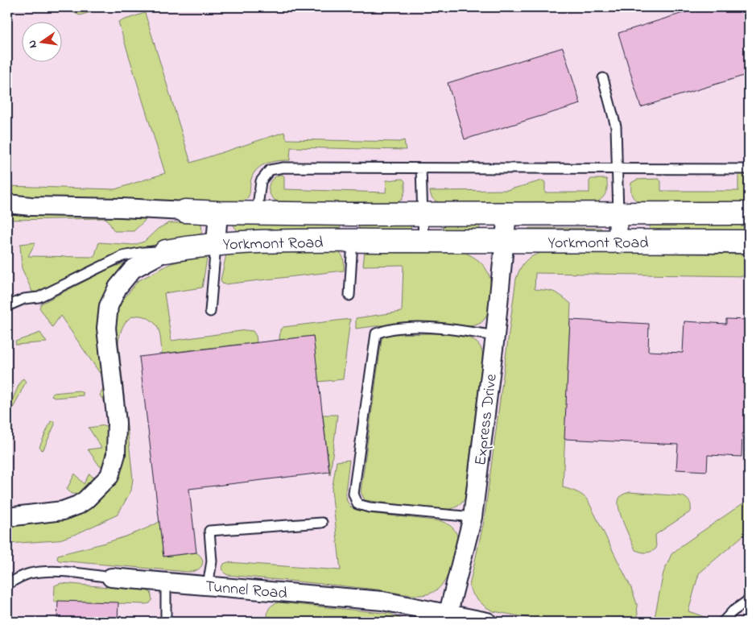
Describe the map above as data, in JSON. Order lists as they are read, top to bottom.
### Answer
{
  "streets": {
    "street": ["Yorkmont Road", "Express Drive", "Tunnel Road"]
  },
  "crossings": [
    ["Yorkmont Road", "Express Drive"],
    ["Express Drive", "Tunnel Road"]
  ],
  "north": "left"
}
